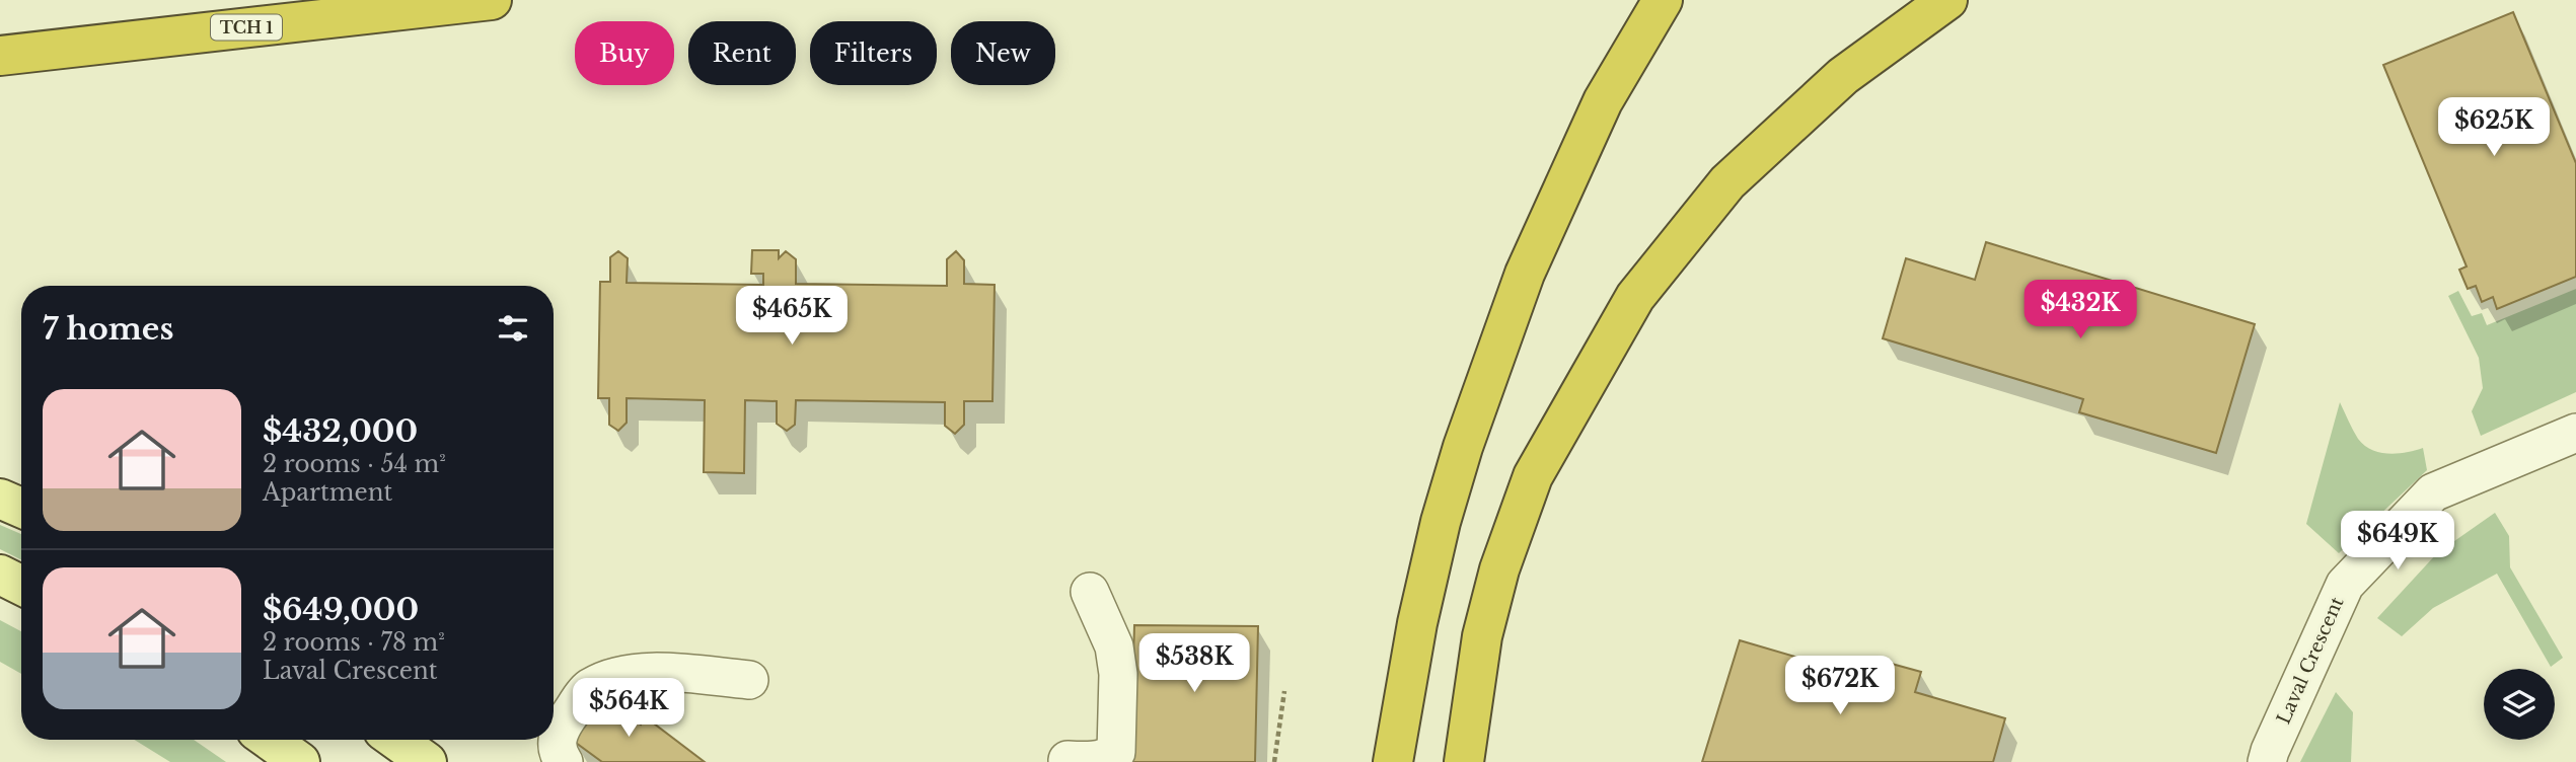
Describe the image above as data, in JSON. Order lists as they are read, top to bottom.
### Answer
{
  "streets": {
    "highway": ["TCH 1"],
    "street": ["Laval Crescent"]
  },
  "page": {
    "chip": [
      "Buy",
      "Rent",
      "Filters",
      "New"
    ],
    "price": [
      "$625K",
      "$432K",
      "$465K",
      "$649K",
      "$538K",
      "$672K",
      "$564K"
    ],
    "heading": "7 homes",
    "list": [
      {
        "name": "$432,000",
        "note": "2 rooms · 54 m² · Apartment"
      },
      {
        "name": "$649,000",
        "note": "2 rooms · 78 m² · Laval Crescent"
      }
    ]
  }
}
